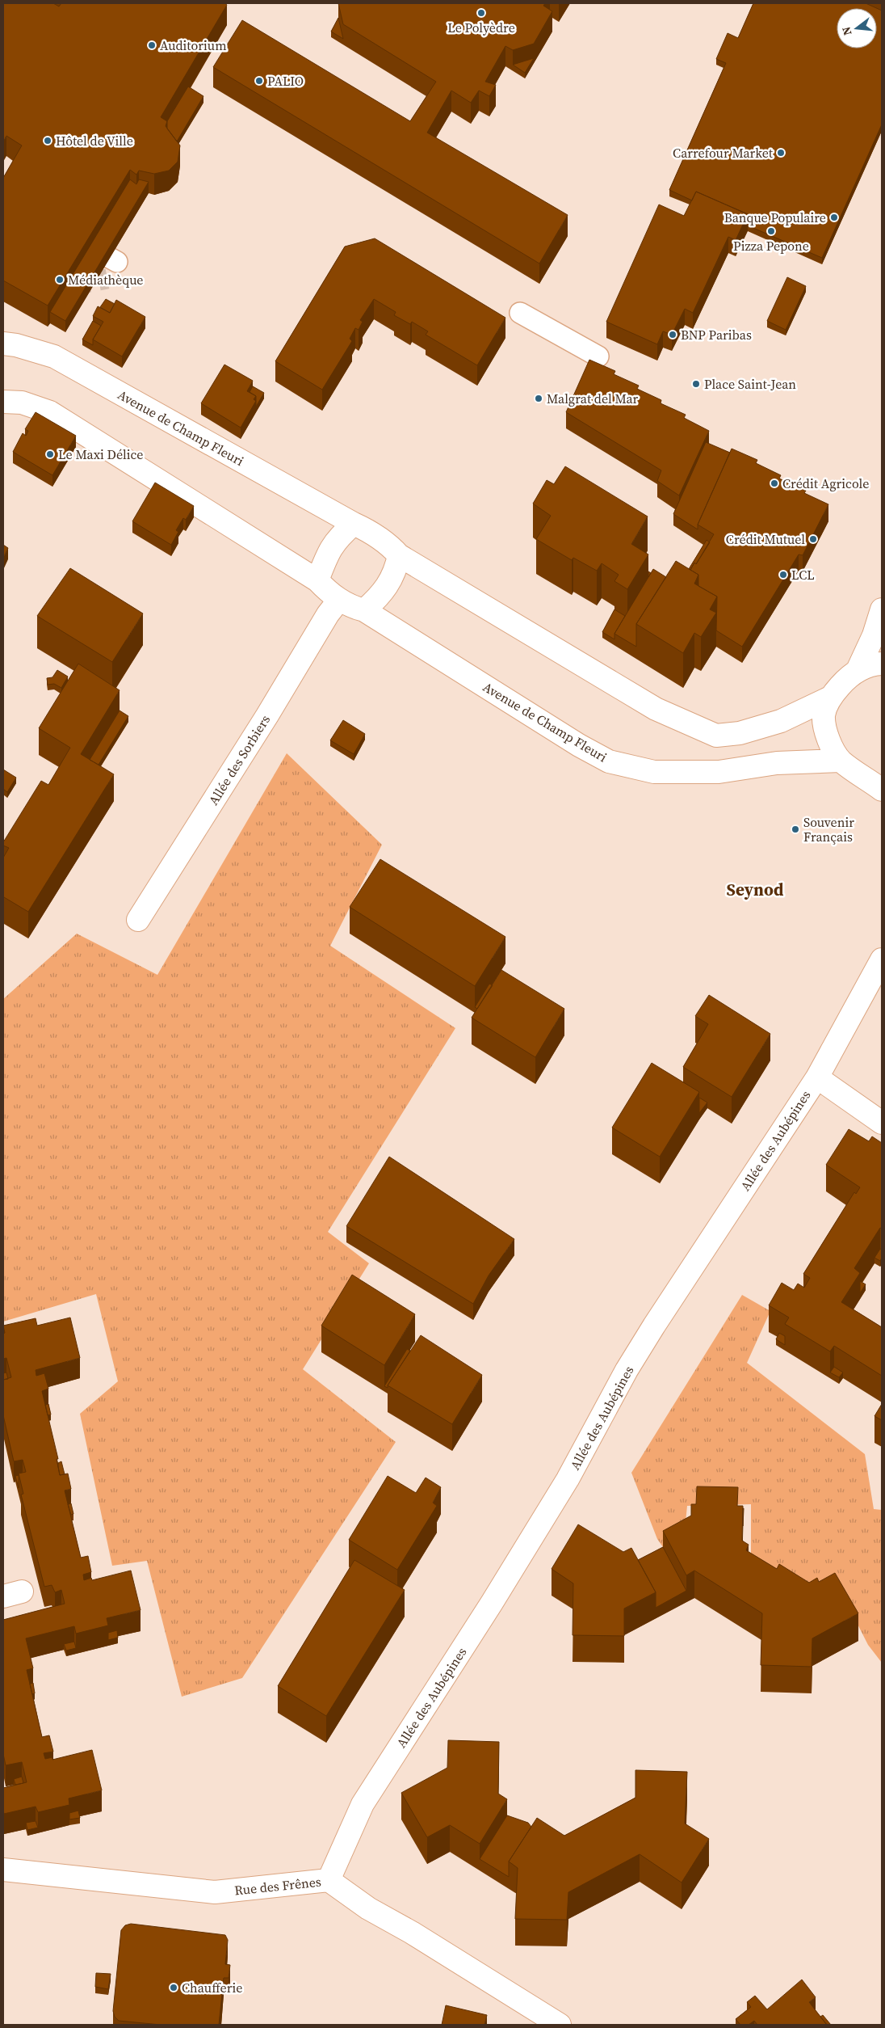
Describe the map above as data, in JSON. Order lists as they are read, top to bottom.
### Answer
{
  "streets": {
    "street": [
      "Avenue de Champ Fleuri",
      "Allée des Sorbiers",
      "Allée des Aubépines",
      "Rue des Frênes"
    ]
  },
  "crossings": [
    ["Avenue de Champ Fleuri", "Allée des Sorbiers"],
    ["Allée des Aubépines", "Rue des Frênes"]
  ],
  "districts": ["Seynod"],
  "places": [
    "Le Polyèdre",
    "Auditorium",
    "PALIO",
    "Hôtel de Ville",
    "Carrefour Market",
    "Banque Populaire",
    "Pizza Pepone",
    "Médiathèque",
    "BNP Paribas",
    "Place Saint-Jean",
    "Malgrat del Mar",
    "Le Maxi Délice",
    "Crédit Agricole",
    "Crédit Mutuel",
    "LCL",
    "Souvenir Français",
    "Chaufferie"
  ],
  "north": "left"
}
